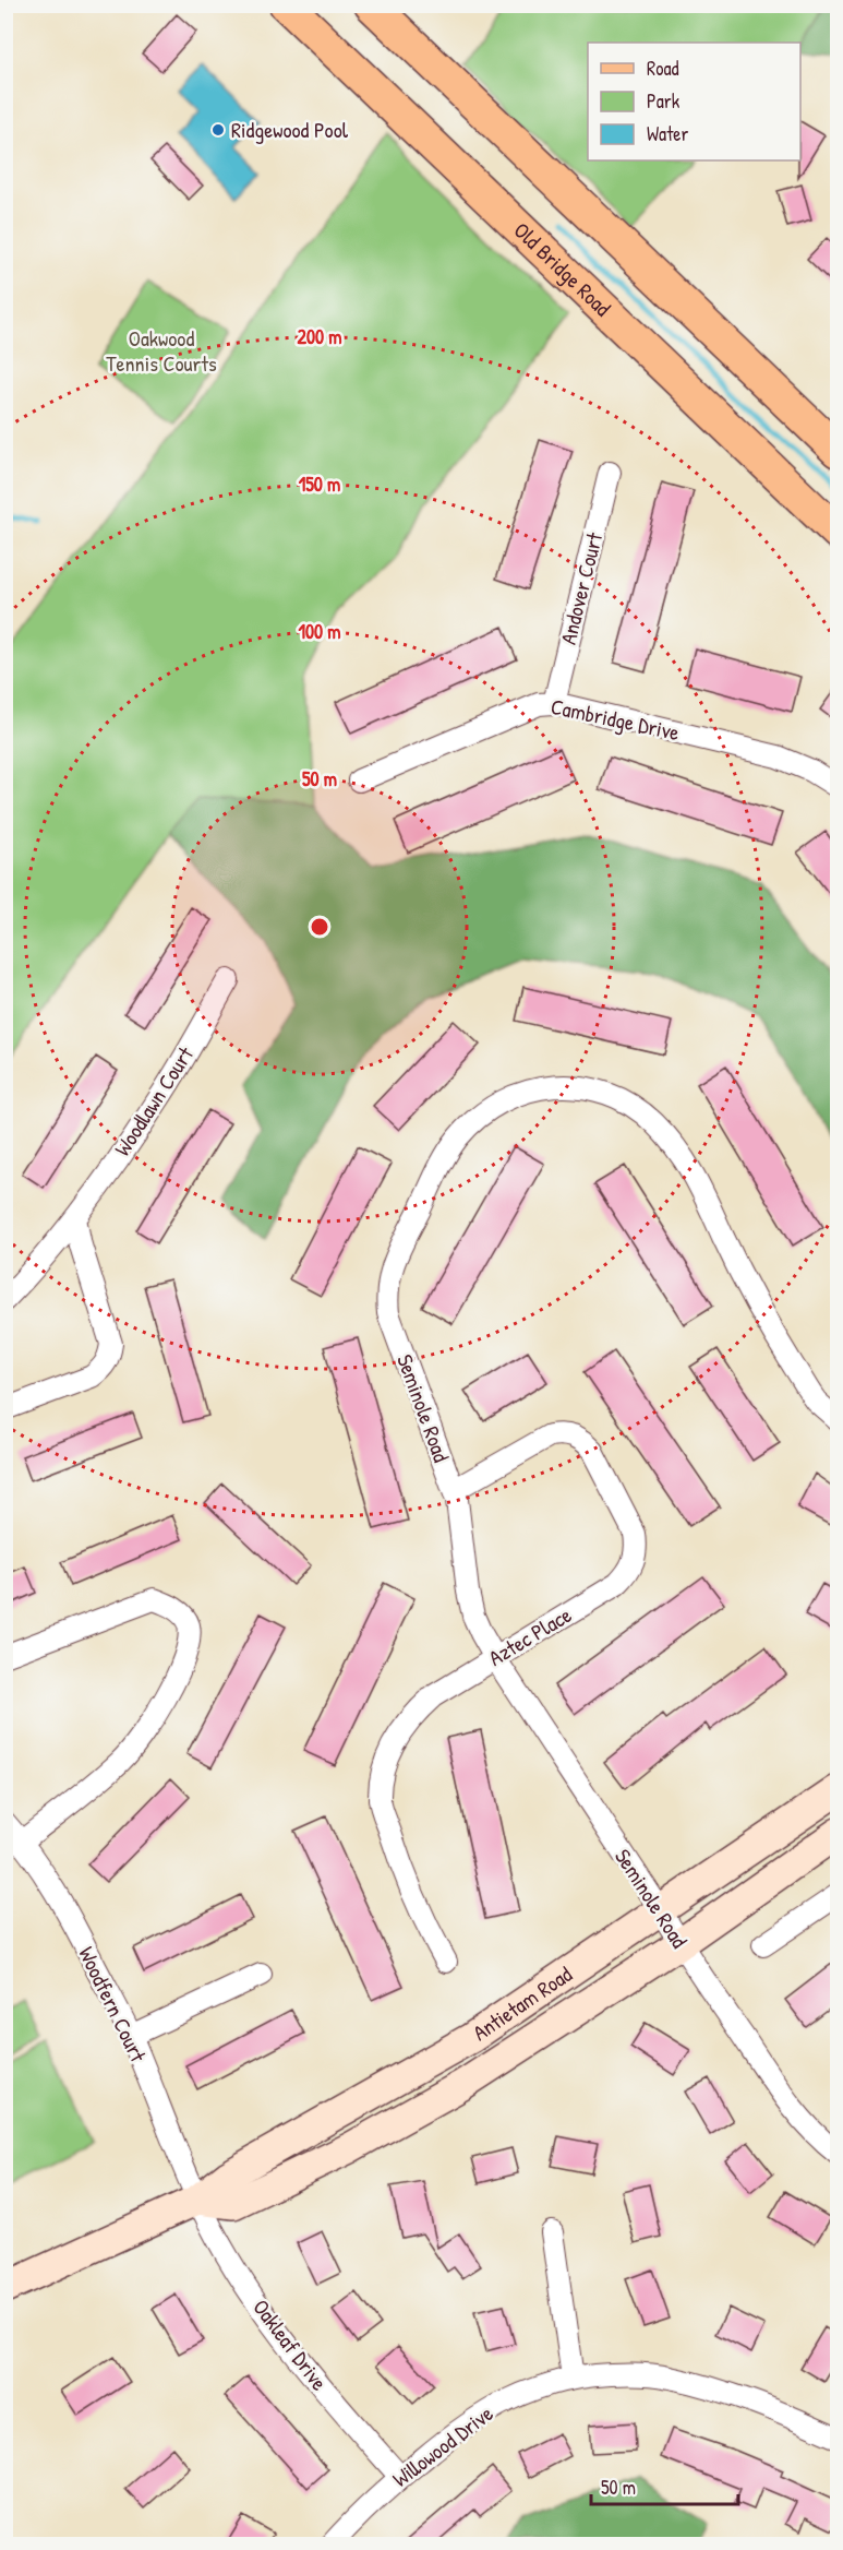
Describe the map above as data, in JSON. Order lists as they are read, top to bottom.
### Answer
{
  "streets": {
    "main road": ["Old Bridge Road"],
    "street": [
      "Andover Court",
      "Cambridge Drive",
      "Woodlawn Court",
      "Seminole Road",
      "Aztec Place",
      "Antietam Road",
      "Woodfern Court",
      "Oakleaf Drive",
      "Willowood Drive"
    ]
  },
  "crossings": [
    ["Andover Court", "Cambridge Drive"],
    ["Seminole Road", "Aztec Place"],
    ["Seminole Road", "Antietam Road"],
    ["Antietam Road", "Woodfern Court"],
    ["Antietam Road", "Oakleaf Drive"],
    ["Woodfern Court", "Oakleaf Drive"],
    ["Oakleaf Drive", "Willowood Drive"]
  ],
  "parks": ["Oakwood Tennis Courts"],
  "places": ["Ridgewood Pool"],
  "legend": ["Road", "Park", "Water"],
  "scale_bar": "50 m",
  "rings": [
    "200 m",
    "150 m",
    "100 m",
    "50 m"
  ]
}
